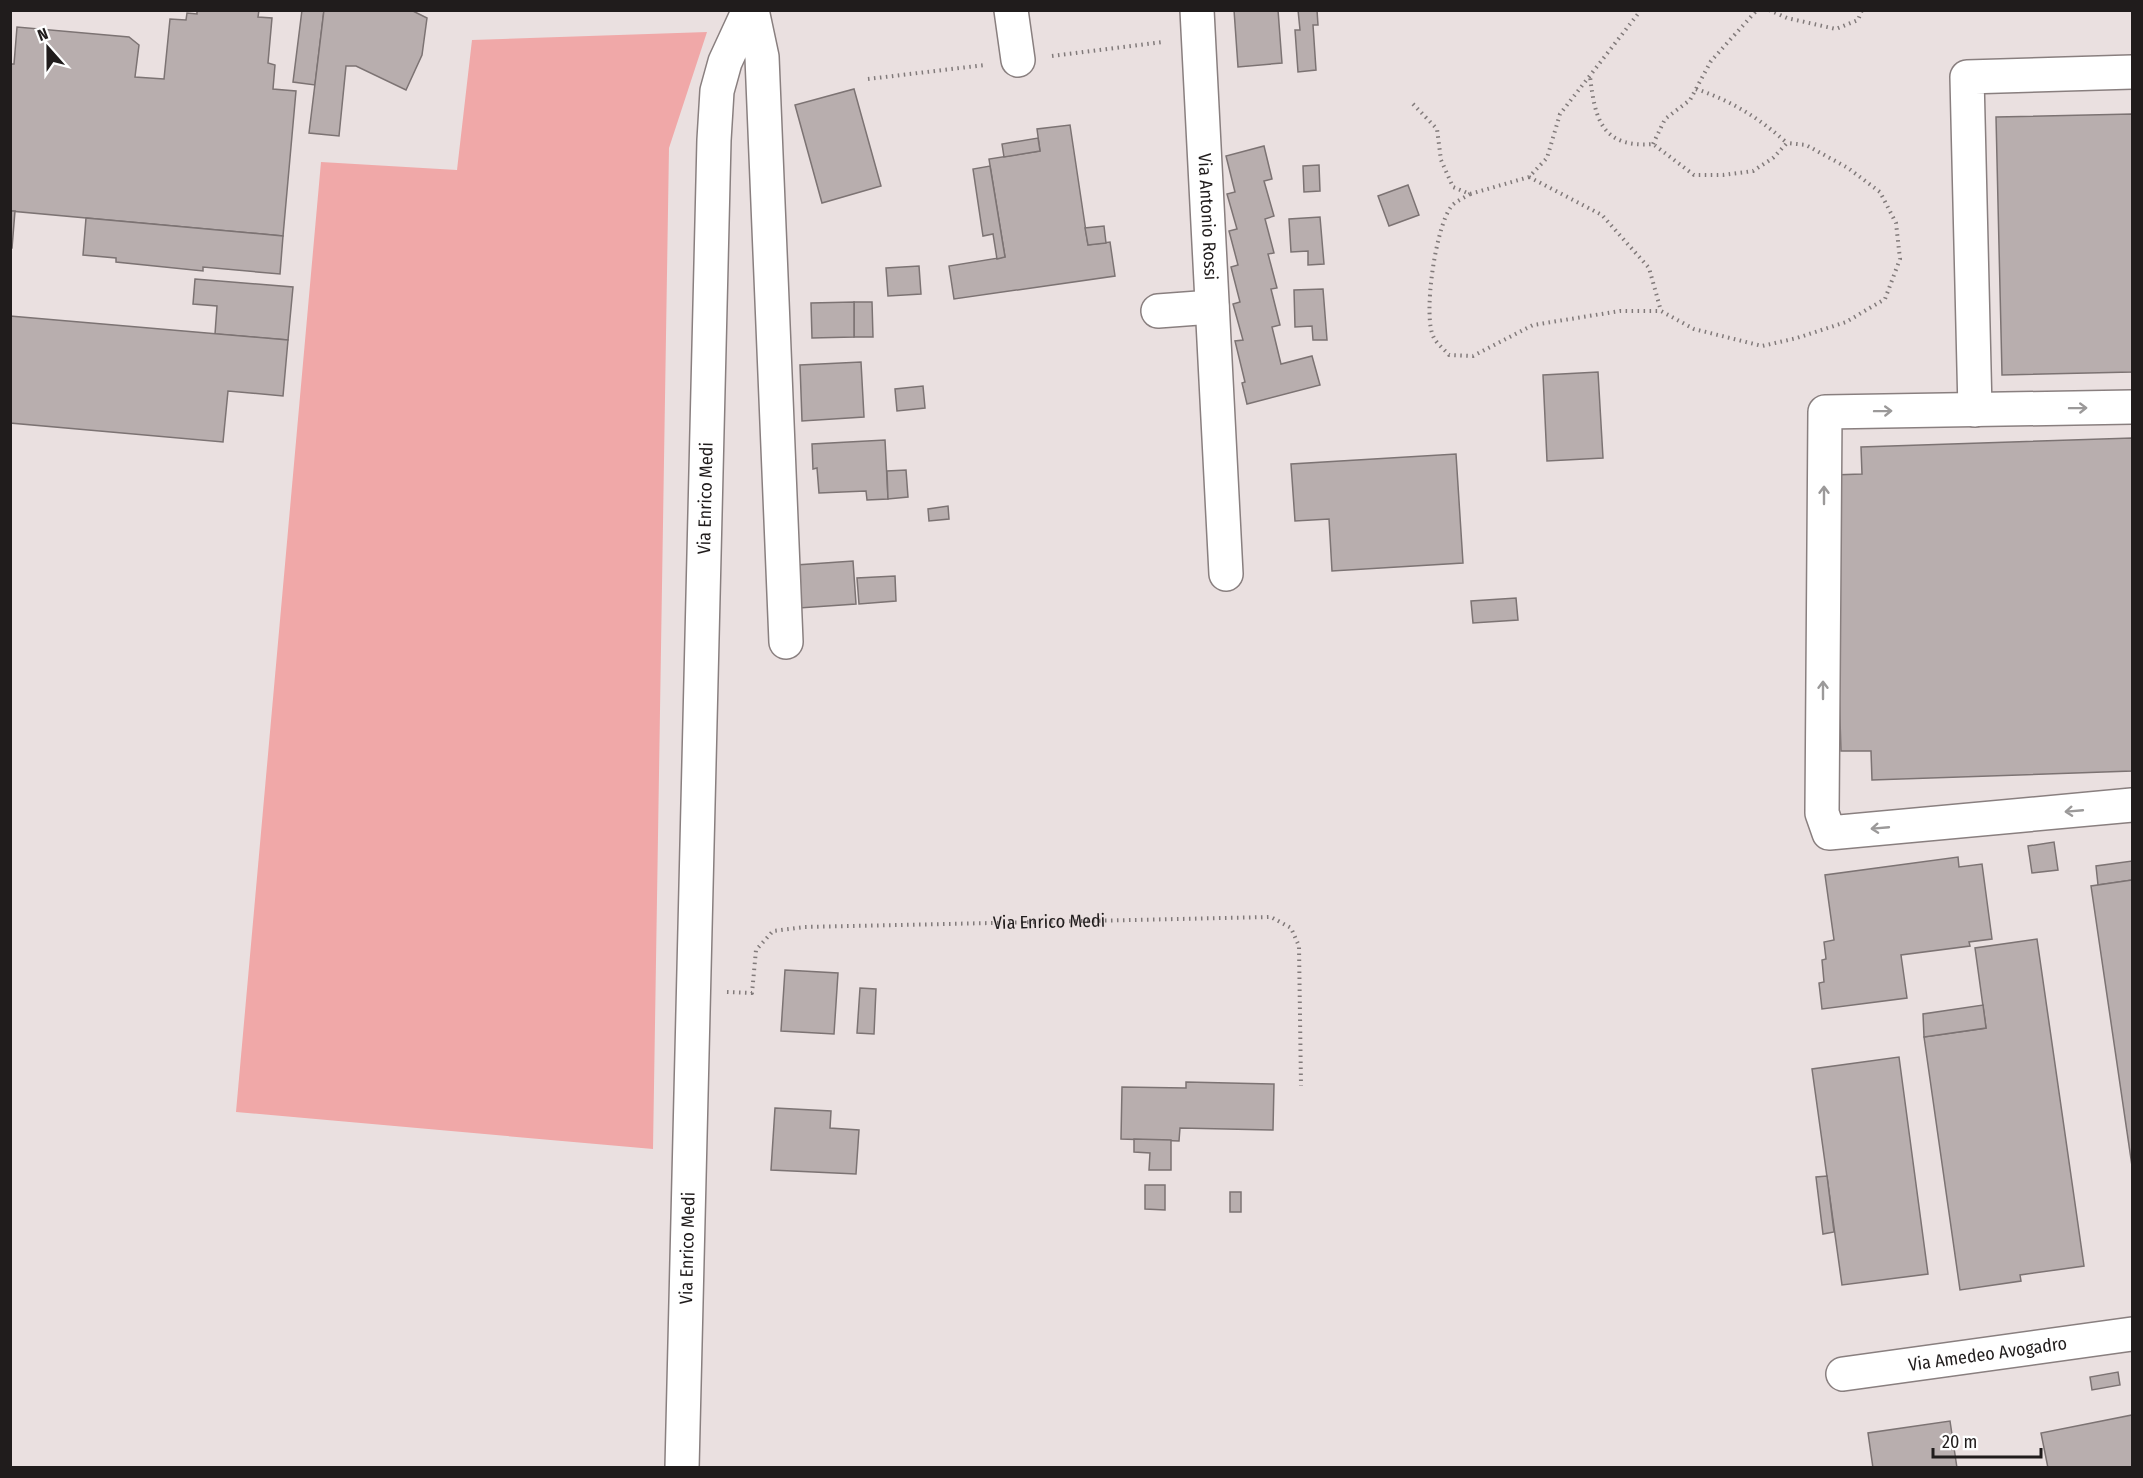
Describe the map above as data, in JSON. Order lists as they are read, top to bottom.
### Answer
{
  "streets": {
    "street": ["Via Antonio Rossi", "Via Enrico Medi", "Via Amedeo Avogadro"]
  },
  "scale_bar": "20 m",
  "north": "top"
}
